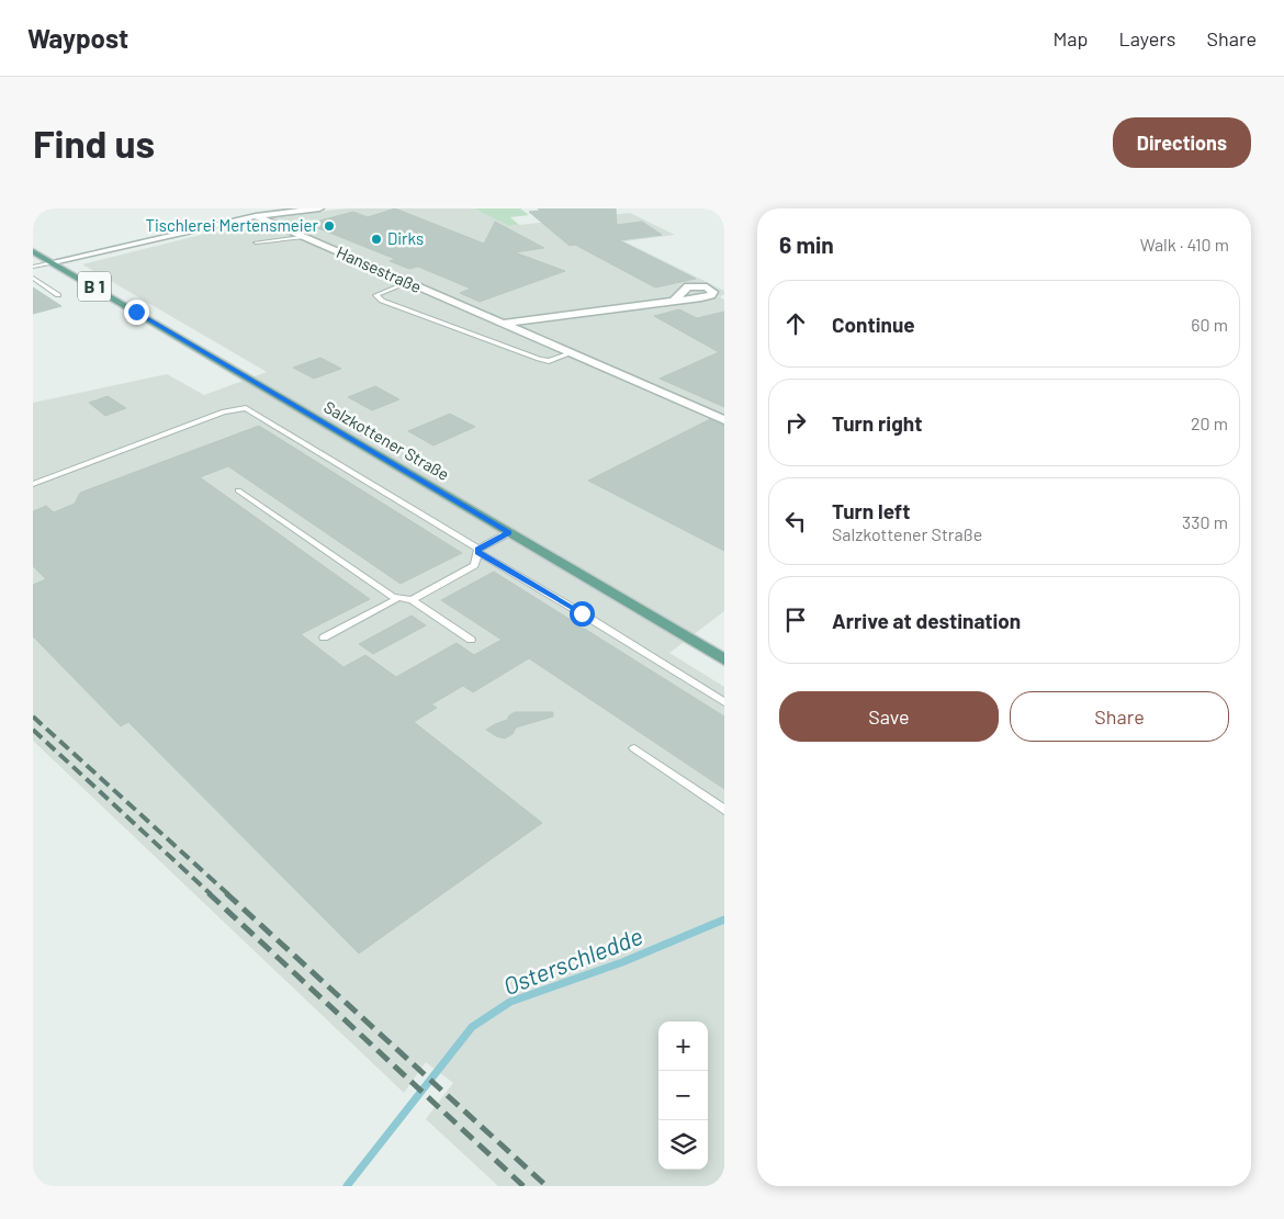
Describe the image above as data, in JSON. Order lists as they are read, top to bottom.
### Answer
{
  "streets": {
    "main road": ["B 1", "Salzkottener Straße"],
    "street": ["Hansestraße"]
  },
  "water": ["Osterschledde"],
  "places": ["Tischlerei Mertensmeier", "Dirks"],
  "page": {
    "header": "Waypost",
    "nav": ["Map", "Layers", "Share"],
    "buttons": [
      "Directions",
      ["Save", "Share"]
    ],
    "title": "Find us",
    "heading": ["6 min", "Walk · 410 m"],
    "list": [
      ["Continue", "60 m"],
      ["Turn right", "20 m"],
      ["Turn left", "Salzkottener Straße", "330 m"],
      "Arrive at destination"
    ],
    "map_buttons": ["+", "−"]
  }
}
